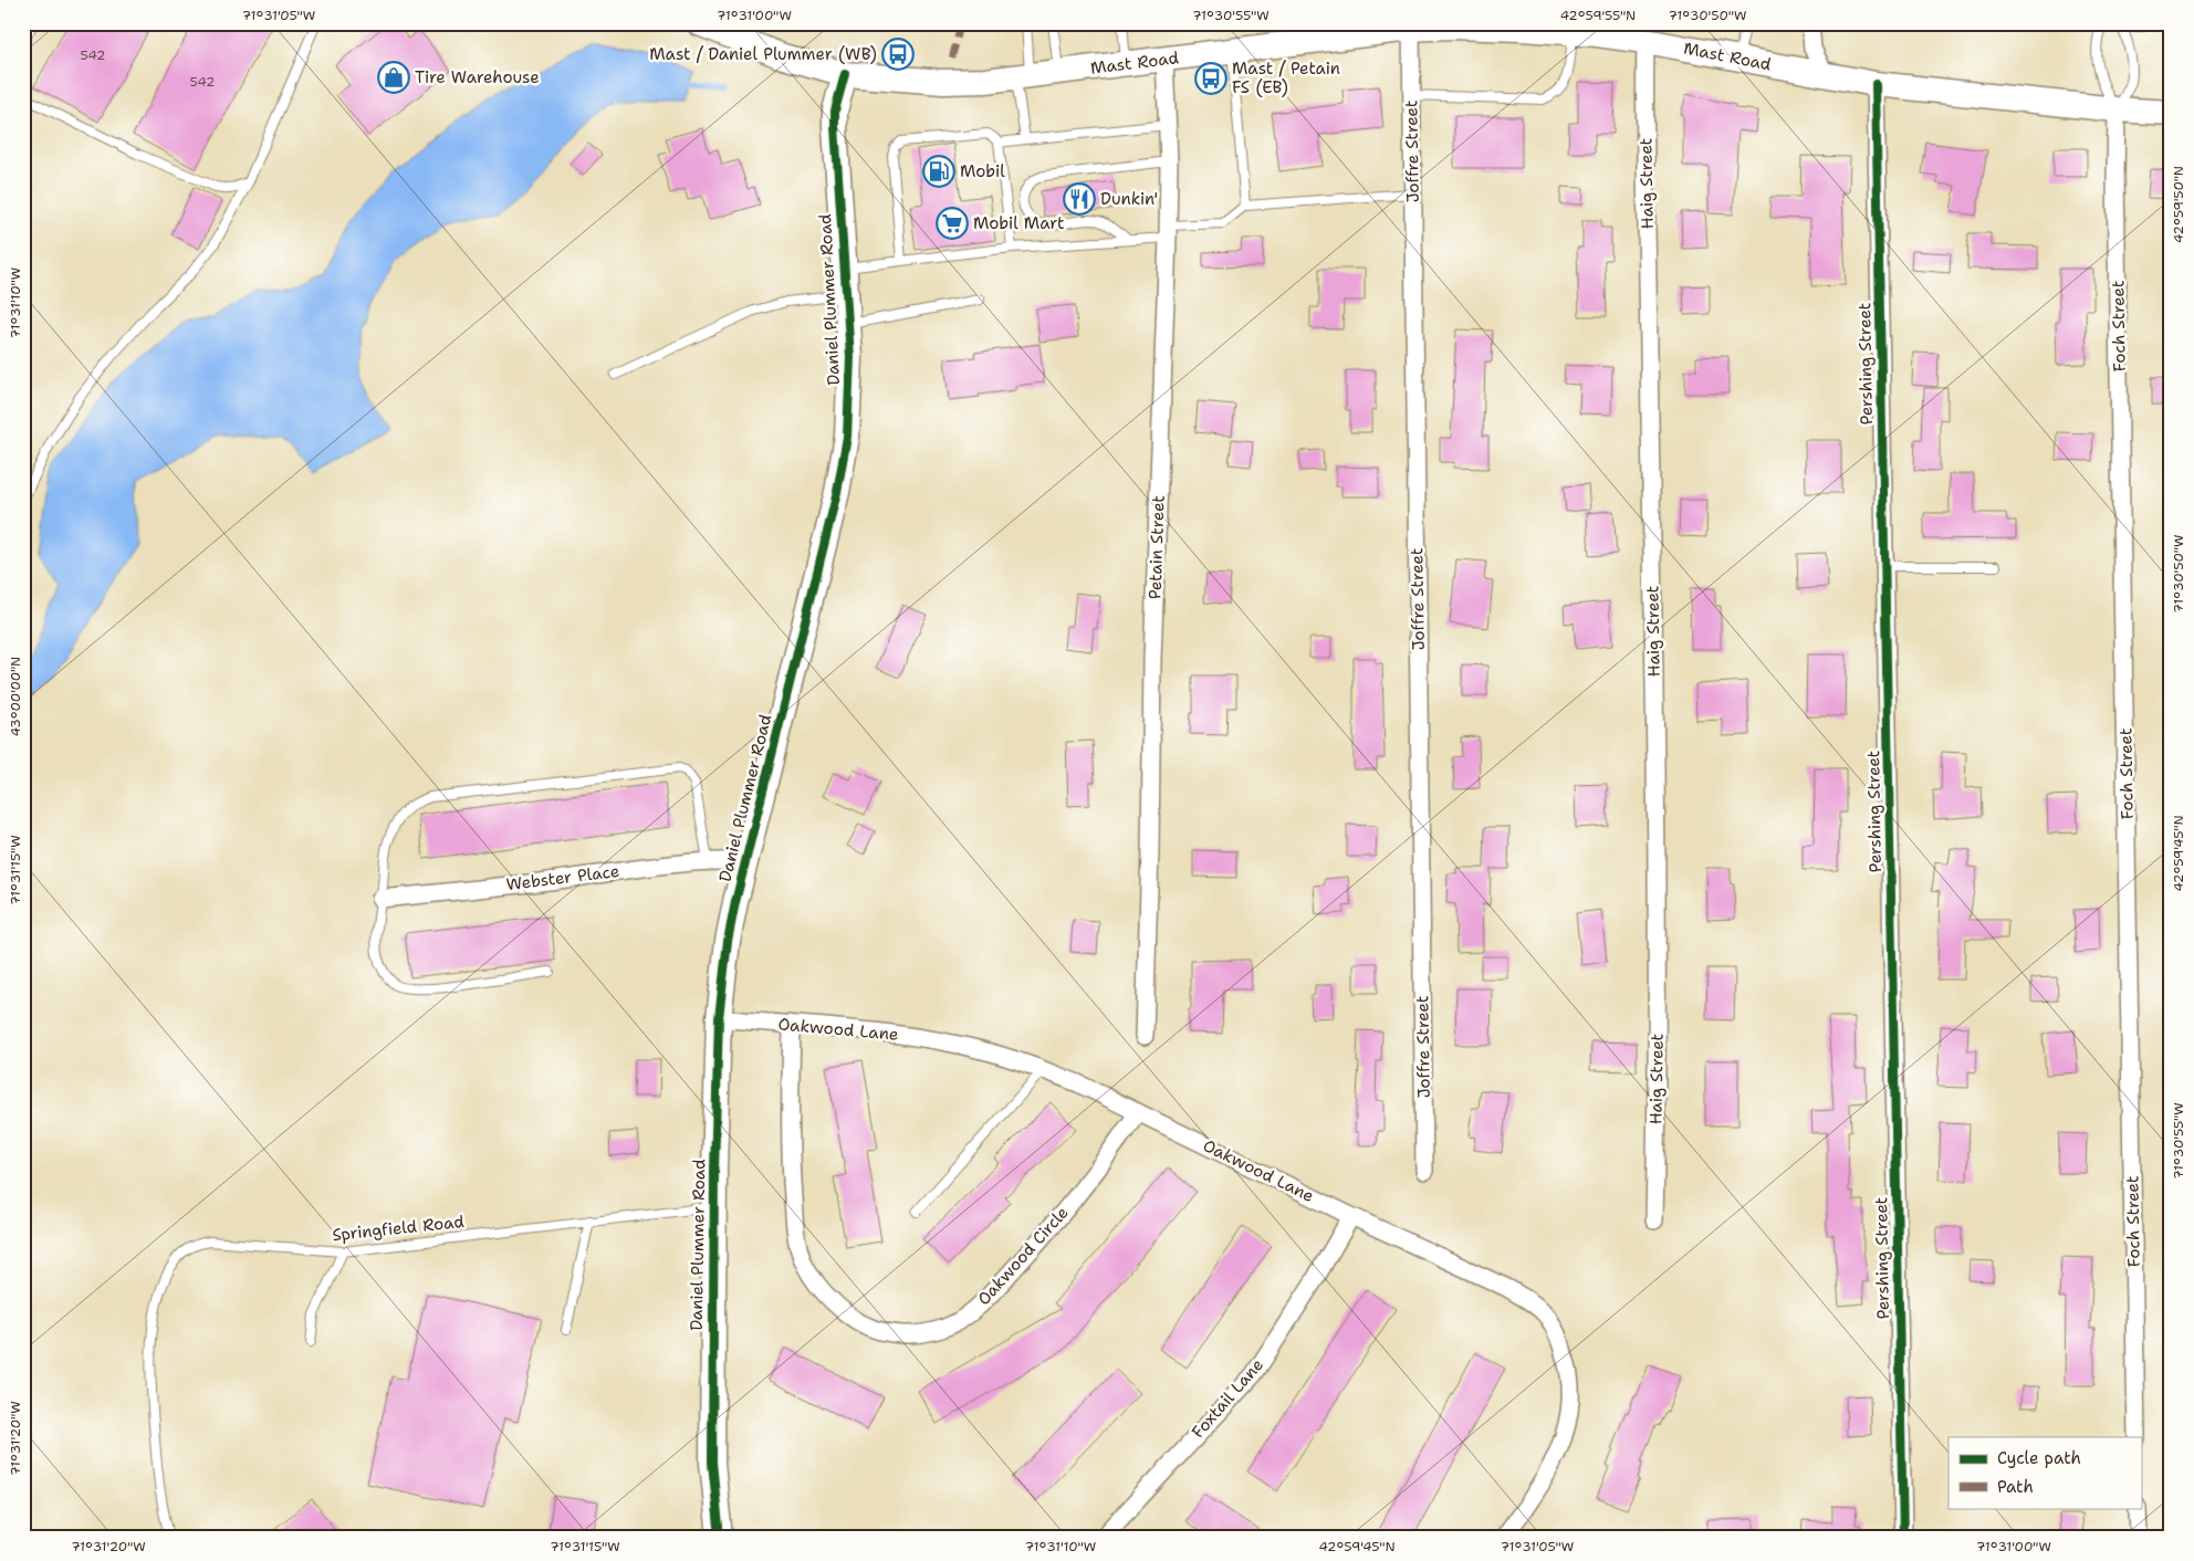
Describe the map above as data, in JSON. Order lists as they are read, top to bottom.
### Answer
{
  "streets": {
    "main road": ["Mast Road", "Daniel Plummer Road"],
    "street": [
      "Joffre Street",
      "Haig Street",
      "Foch Street",
      "Pershing Street",
      "Petain Street",
      "Webster Place",
      "Oakwood Lane",
      "Oakwood Circle",
      "Foxtail Lane"
    ],
    "lane": ["Springfield Road"]
  },
  "crossings": [
    ["Mast Road", "Joffre Street"],
    ["Mast Road", "Haig Street"],
    ["Mast Road", "Daniel Plummer Road"],
    ["Mast Road", "Foch Street"],
    ["Mast Road", "Pershing Street"],
    ["Mast Road", "Petain Street"],
    ["Daniel Plummer Road", "Webster Place"],
    ["Daniel Plummer Road", "Oakwood Lane"],
    ["Daniel Plummer Road", "Springfield Road"],
    ["Oakwood Lane", "Oakwood Circle"],
    ["Oakwood Lane", "Foxtail Lane"]
  ],
  "places": {
    "bus stop": ["Mast / Daniel Plummer (WB)", "Mast / Petain FS (EB)"],
    "shop": ["Tire Warehouse"],
    "fuel station": ["Mobil"],
    "restaurant": ["Dunkin'"],
    "supermarket": ["Mobil Mart"]
  },
  "house_numbers": ["542", "542"],
  "legend": ["Cycle path", "Path"],
  "coordinates": [
    "71°31'05\"W",
    "71°31'00\"W",
    "71°30'55\"W",
    "42°59'55\"N",
    "71°30'50\"W",
    "42°59'50\"N",
    "71°31'10\"W",
    "43°00'00\"N",
    "42°59'45\"N",
    "71°31'15\"W",
    "71°31'20\"W"
  ]
}
